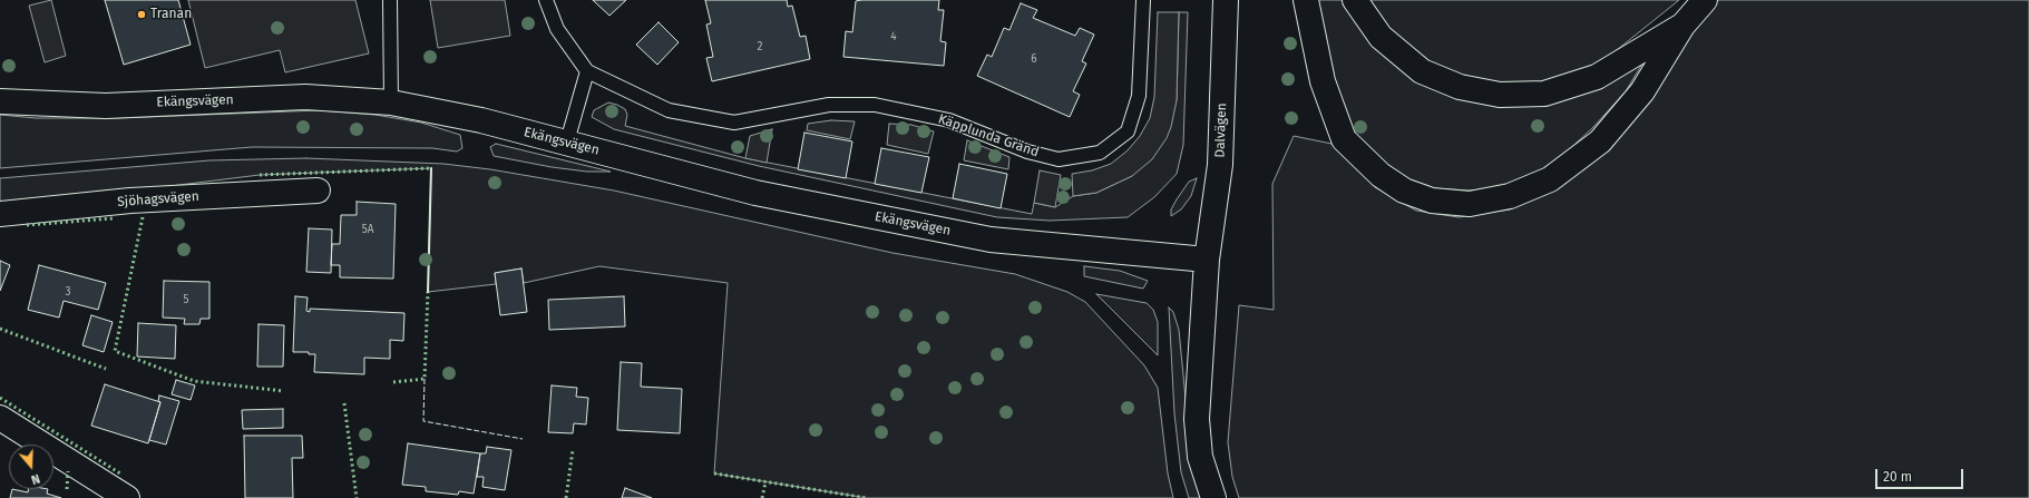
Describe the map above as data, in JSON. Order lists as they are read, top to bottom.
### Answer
{
  "streets": {
    "street": ["Ekängsvägen", "Dalvägen", "Sjöhagsvägen"],
    "lane": ["Käpplunda Gränd"]
  },
  "crossings": [
    ["Ekängsvägen", "Dalvägen"]
  ],
  "places": ["Tranan"],
  "house_numbers": [
    "4",
    "2",
    "6",
    "5A",
    "3",
    "5"
  ],
  "scale_bar": "20 m",
  "north": "bottom"
}
